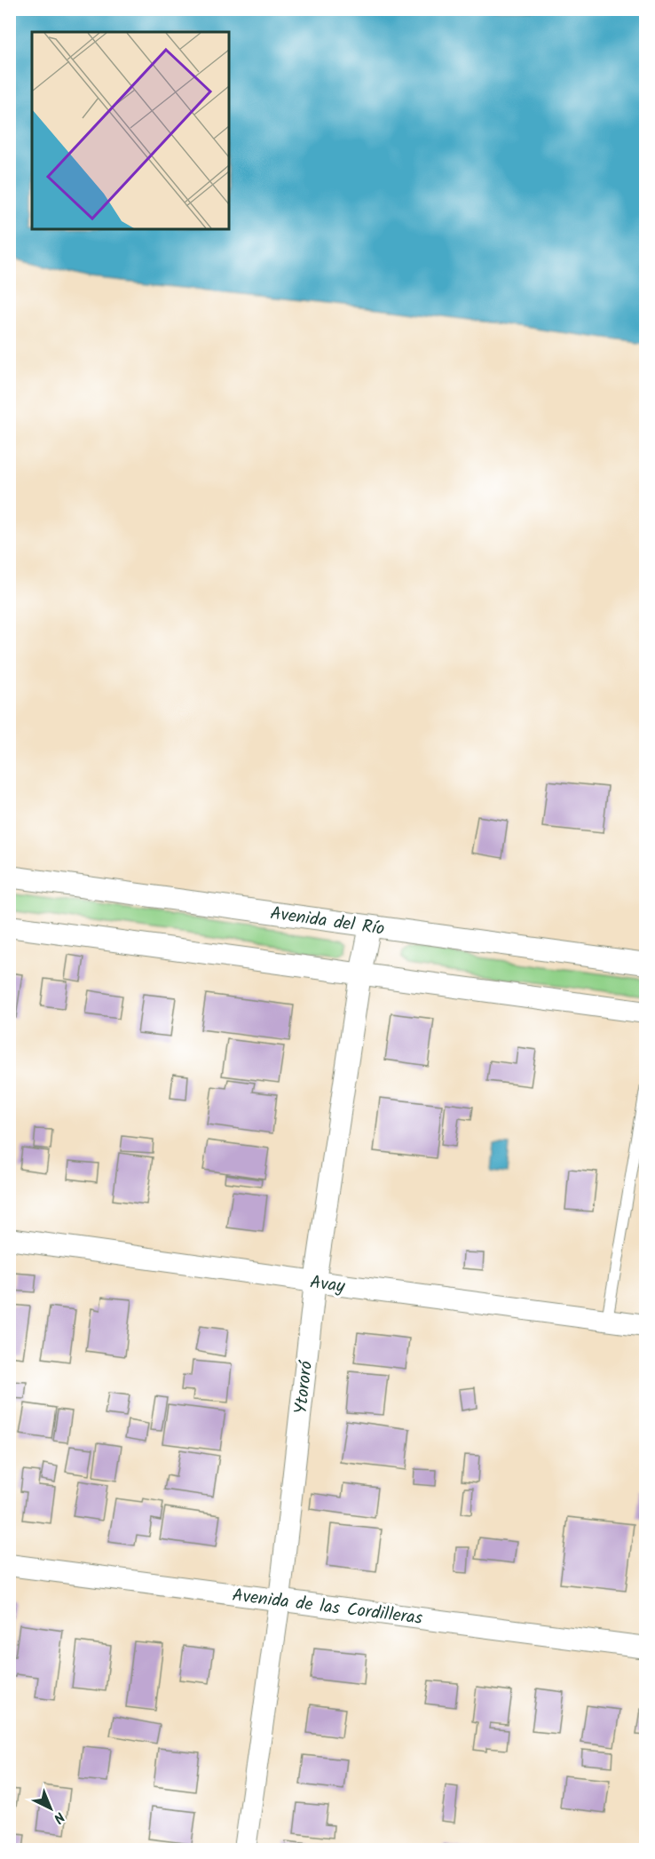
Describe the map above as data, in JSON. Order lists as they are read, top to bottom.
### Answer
{
  "streets": {
    "street": [
      "Avenida del Río",
      "Avay",
      "Ytororó",
      "Avenida de las Cordilleras"
    ]
  },
  "crossings": [
    ["Avenida del Río", "Ytororó"],
    ["Avay", "Ytororó"],
    ["Ytororó", "Avenida de las Cordilleras"]
  ],
  "north": "bottom right"
}
